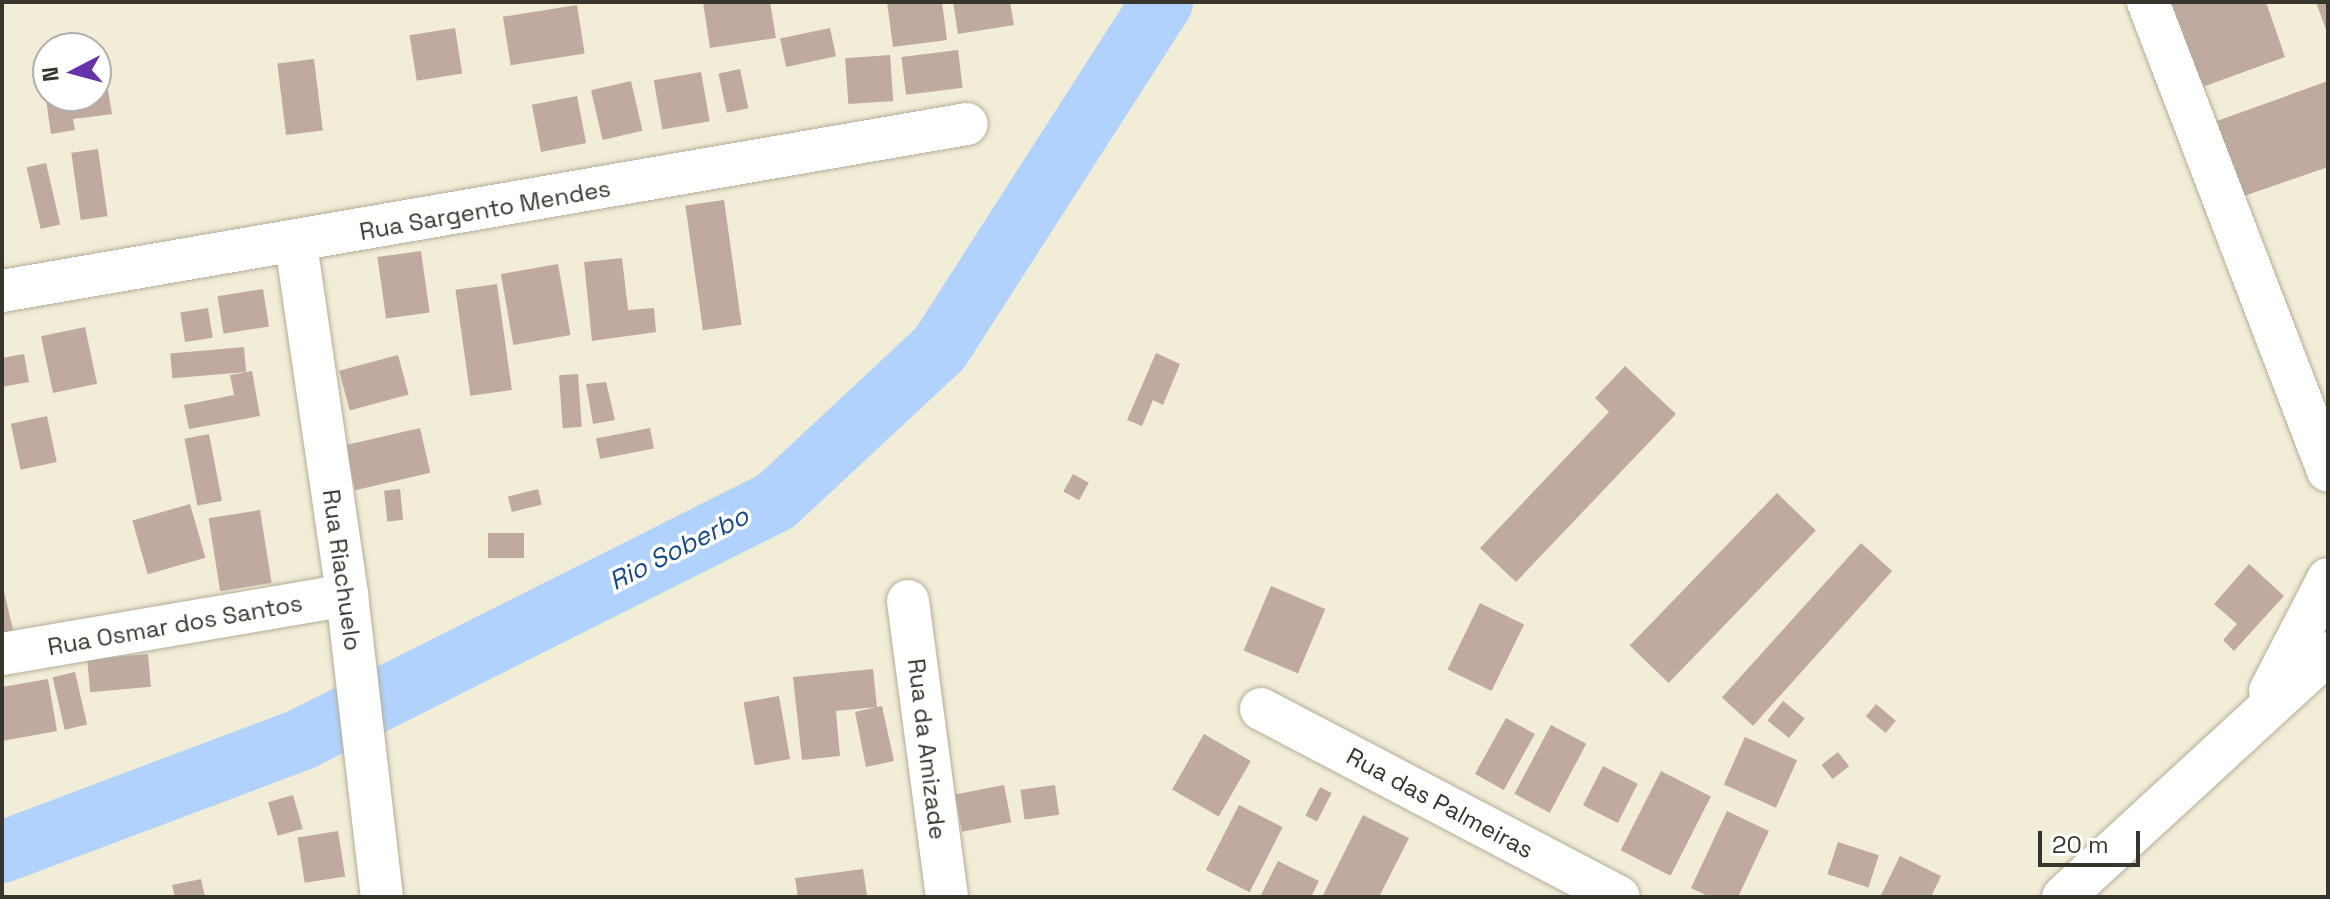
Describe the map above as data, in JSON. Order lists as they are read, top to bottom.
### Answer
{
  "streets": {
    "street": [
      "Rua Sargento Mendes",
      "Rua Riachuelo",
      "Rua Osmar dos Santos",
      "Rua da Amizade",
      "Rua das Palmeiras"
    ]
  },
  "crossings": [
    ["Rua Sargento Mendes", "Rua Riachuelo"],
    ["Rua Riachuelo", "Rua Osmar dos Santos"]
  ],
  "water": ["Rio Soberbo"],
  "scale_bar": "20 m",
  "north": "left"
}
